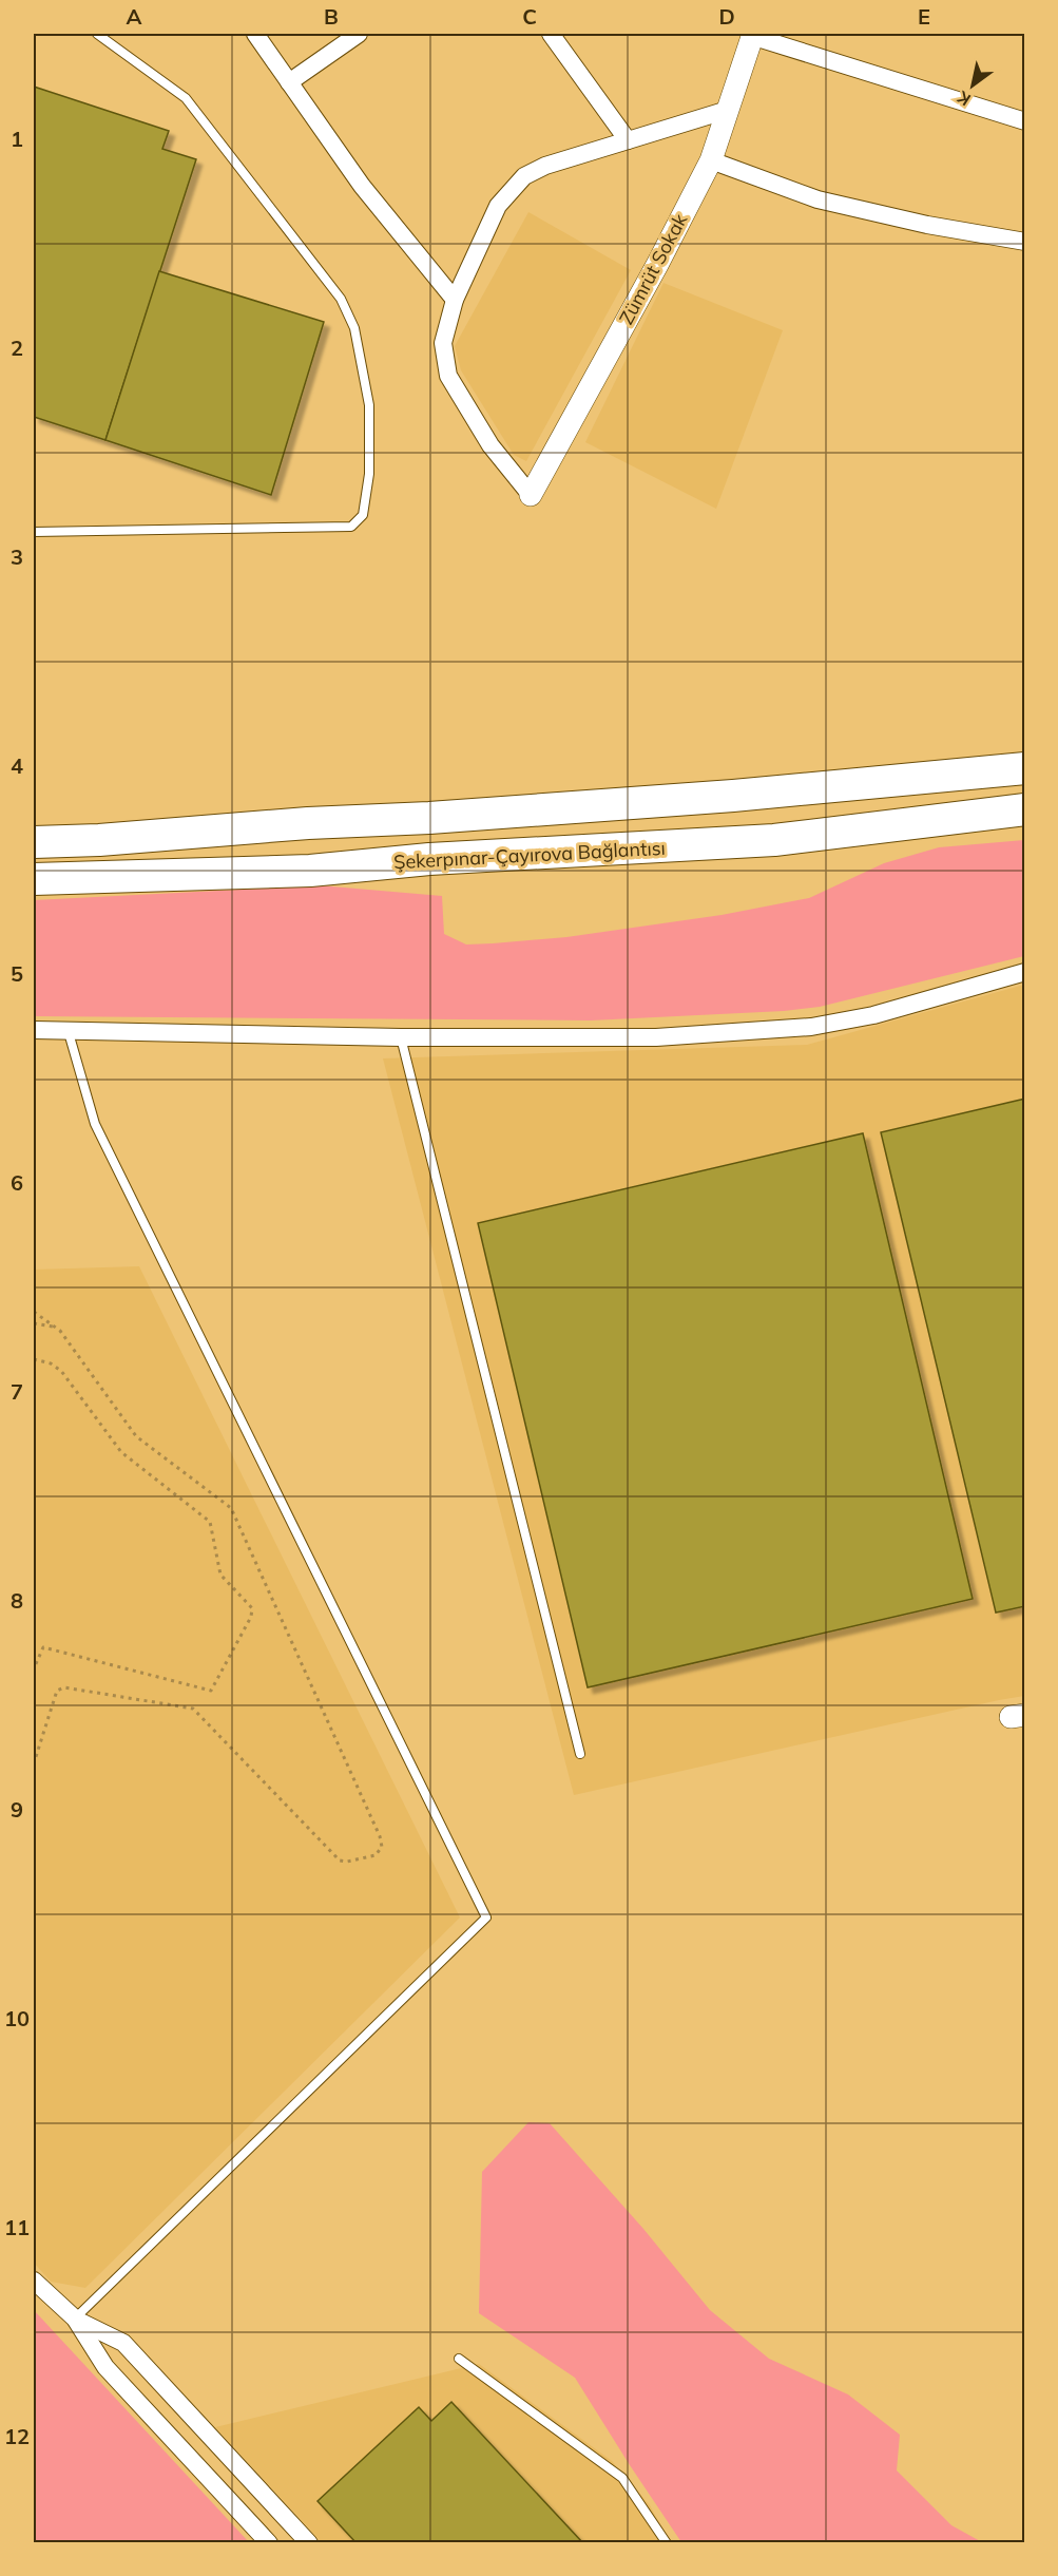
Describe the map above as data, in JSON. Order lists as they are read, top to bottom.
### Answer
{
  "streets": {
    "highway": ["Şekerpınar-Çayırova Bağlantısı"],
    "street": ["Zümrüt Sokak"]
  },
  "north": "bottom left",
  "grid": {
    "columns": [
      "A",
      "B",
      "C",
      "D",
      "E"
    ],
    "rows": [
      "1",
      "2",
      "3",
      "4",
      "5",
      "6",
      "7",
      "8",
      "9",
      "10",
      "11",
      "12"
    ]
  }
}
